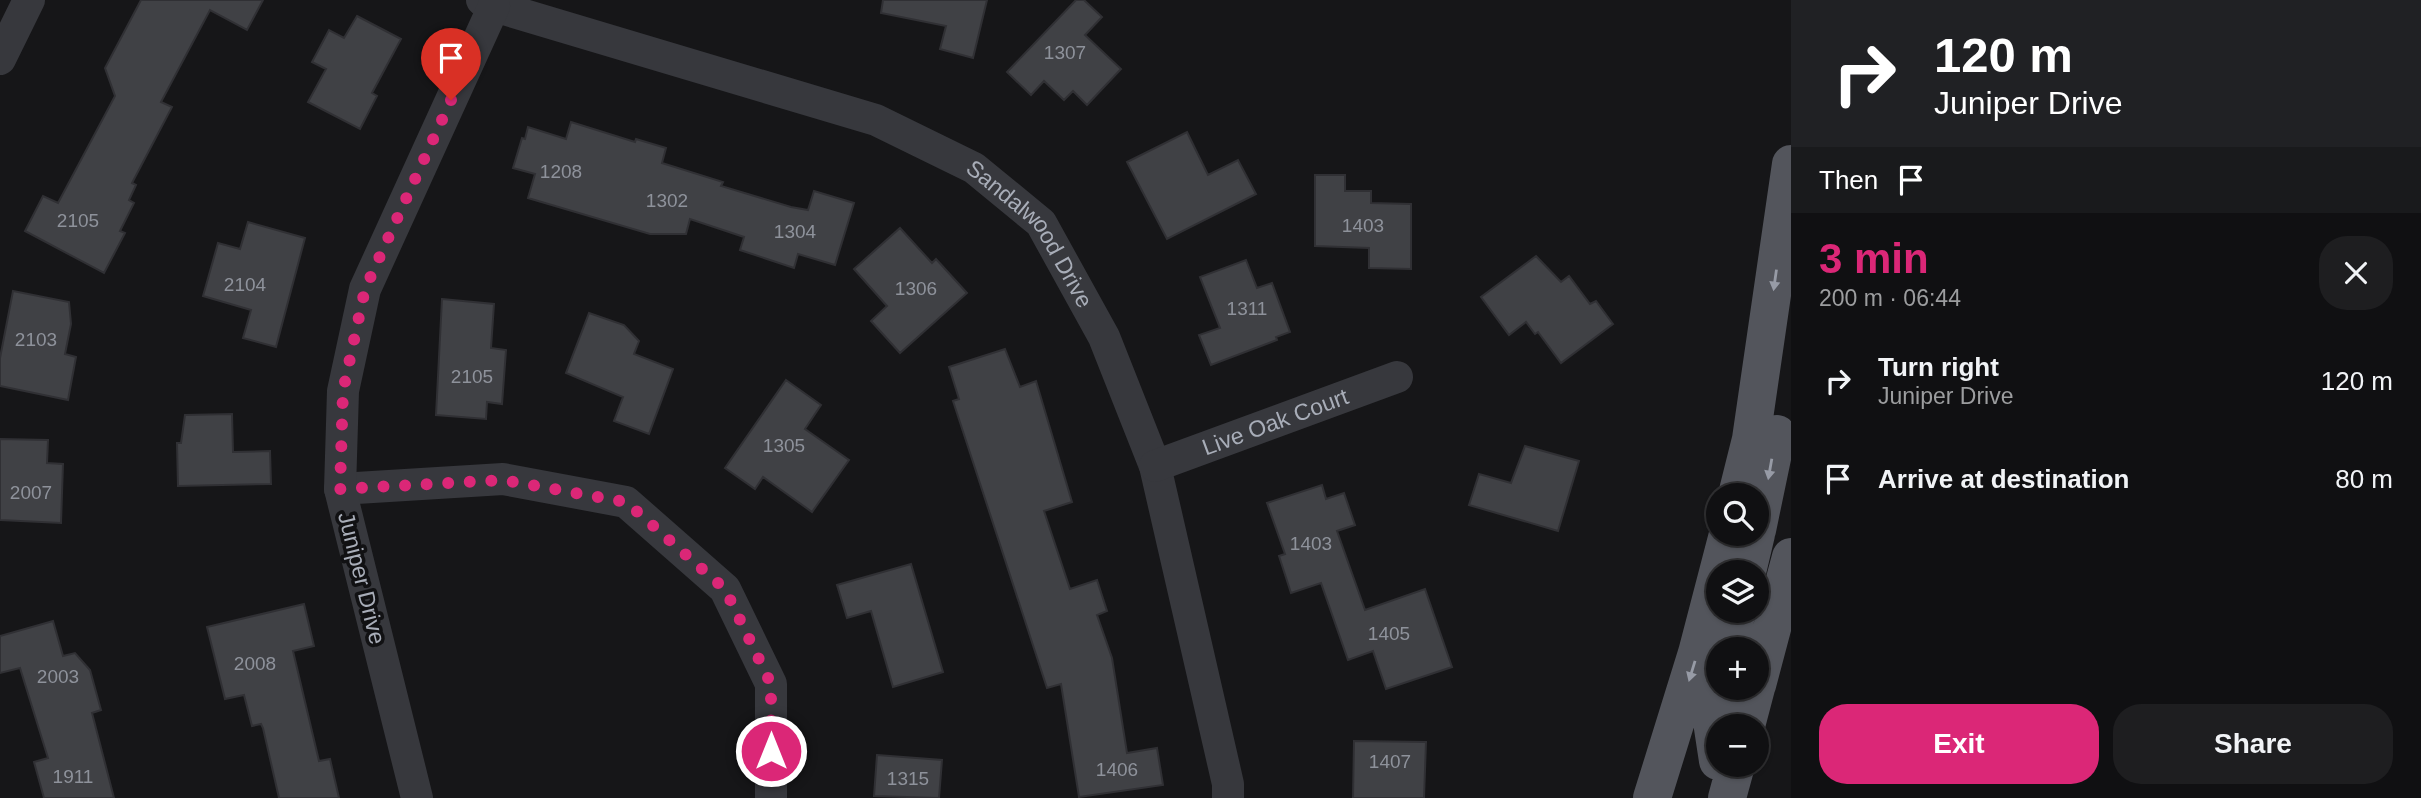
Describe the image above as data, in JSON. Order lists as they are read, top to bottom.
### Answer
{
  "streets": {
    "street": ["Sandalwood Drive", "Live Oak Court", "Juniper Drive"]
  },
  "crossings": [
    ["Sandalwood Drive", "Live Oak Court"],
    ["Sandalwood Drive", "Juniper Drive"]
  ],
  "house_numbers": [
    "1307",
    "1208",
    "1302",
    "2105",
    "1403",
    "1304",
    "2104",
    "1306",
    "1311",
    "2103",
    "2105",
    "1305",
    "2007",
    "1403",
    "1405",
    "2008",
    "2003",
    "1407",
    "1406",
    "1911",
    "1315"
  ],
  "page": {
    "turn": ["120 m", "Juniper Drive"],
    "then": "Then",
    "heading": ["3 min", "200 m · 06:44"],
    "list": [
      {
        "name": "Turn right",
        "note": "Juniper Drive",
        "value": "120 m"
      },
      {
        "name": "Arrive at destination",
        "value": "80 m"
      }
    ],
    "map_buttons": ["+", "−"],
    "buttons": ["Exit", "Share"]
  }
}
